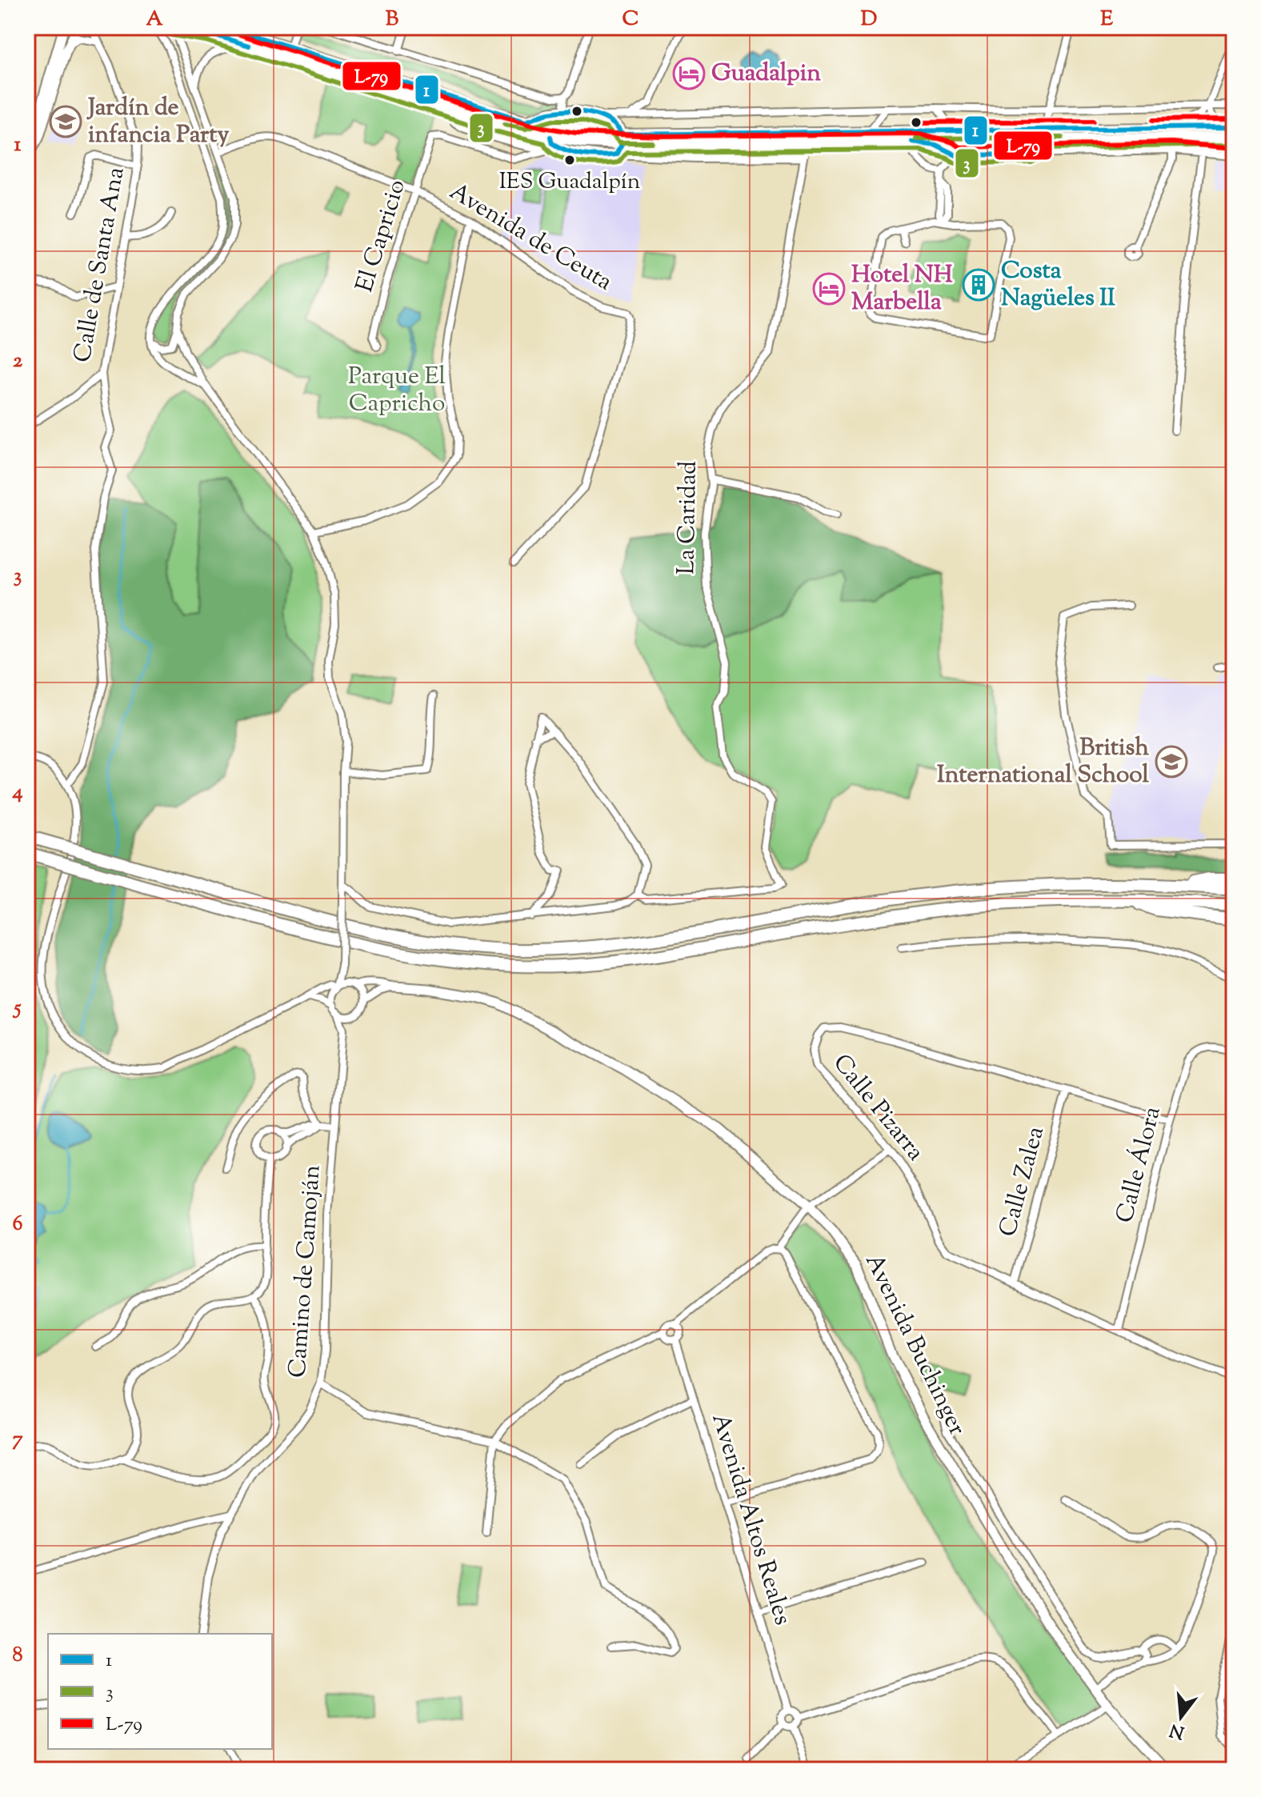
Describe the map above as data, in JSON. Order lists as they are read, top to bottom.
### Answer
{
  "streets": {
    "street": [
      "El Capricio",
      "Avenida de Ceuta",
      "Calle de Santa Ana",
      "La Caridad",
      "Calle Pizarra",
      "Calle Álora",
      "Calle Zalea",
      "Camino de Camoján",
      "Avenida Buchinger",
      "Avenida Altos Reales"
    ]
  },
  "crossings": [
    ["El Capricio", "Avenida de Ceuta"],
    ["Calle Pizarra", "Calle Álora"],
    ["Calle Pizarra", "Calle Zalea"],
    ["Camino de Camoján", "Avenida Buchinger"]
  ],
  "parks": ["Parque El Capricho"],
  "places": {
    "hotel": ["Guadalpin", "Hotel NH Marbella"],
    "school or university": ["Jardín de infancia Party", "British International School"],
    "other": ["IES Guadalpín"],
    "building": ["Costa Nagüeles II"]
  },
  "lines": ["transit line 1", "transit line L-79", "transit line 3"],
  "legend": ["1", "3", "L-79"],
  "north": "bottom",
  "grid": {
    "columns": [
      "A",
      "B",
      "C",
      "D",
      "E"
    ],
    "rows": [
      "1",
      "2",
      "3",
      "4",
      "5",
      "6",
      "7",
      "8"
    ]
  }
}
